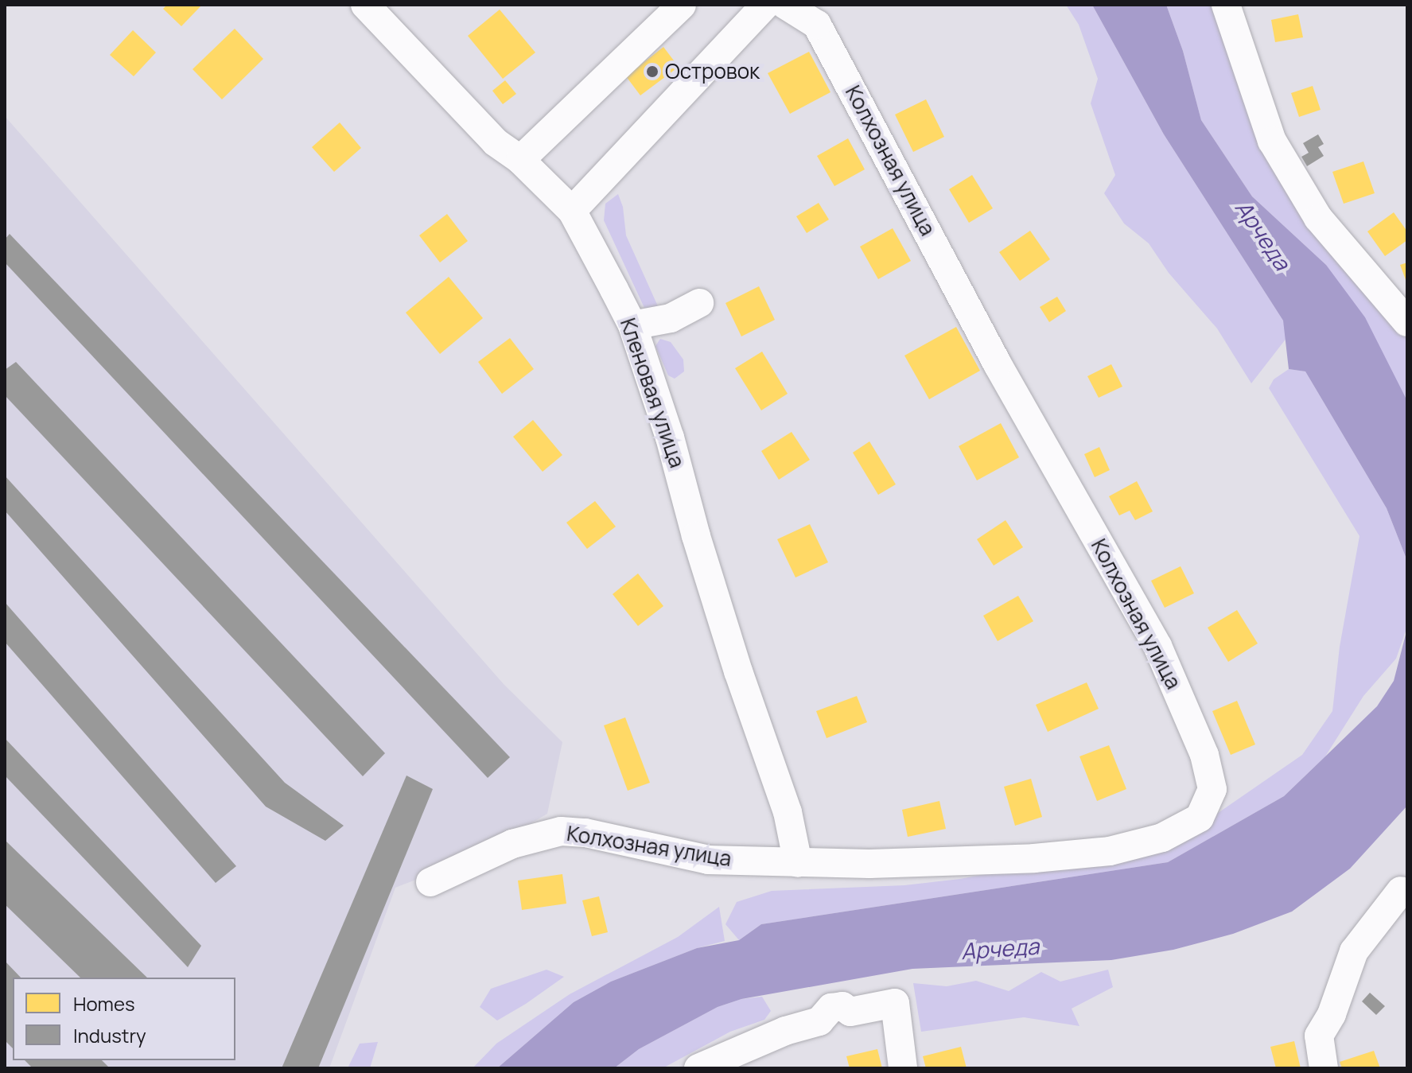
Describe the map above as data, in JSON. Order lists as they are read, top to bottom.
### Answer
{
  "streets": {
    "street": ["Колхозная улица", "Кленовая улица"]
  },
  "crossings": [
    ["Колхозная улица", "Кленовая улица"]
  ],
  "water": ["Арчеда"],
  "places": ["Островок"],
  "legend": ["Homes", "Industry"]
}
